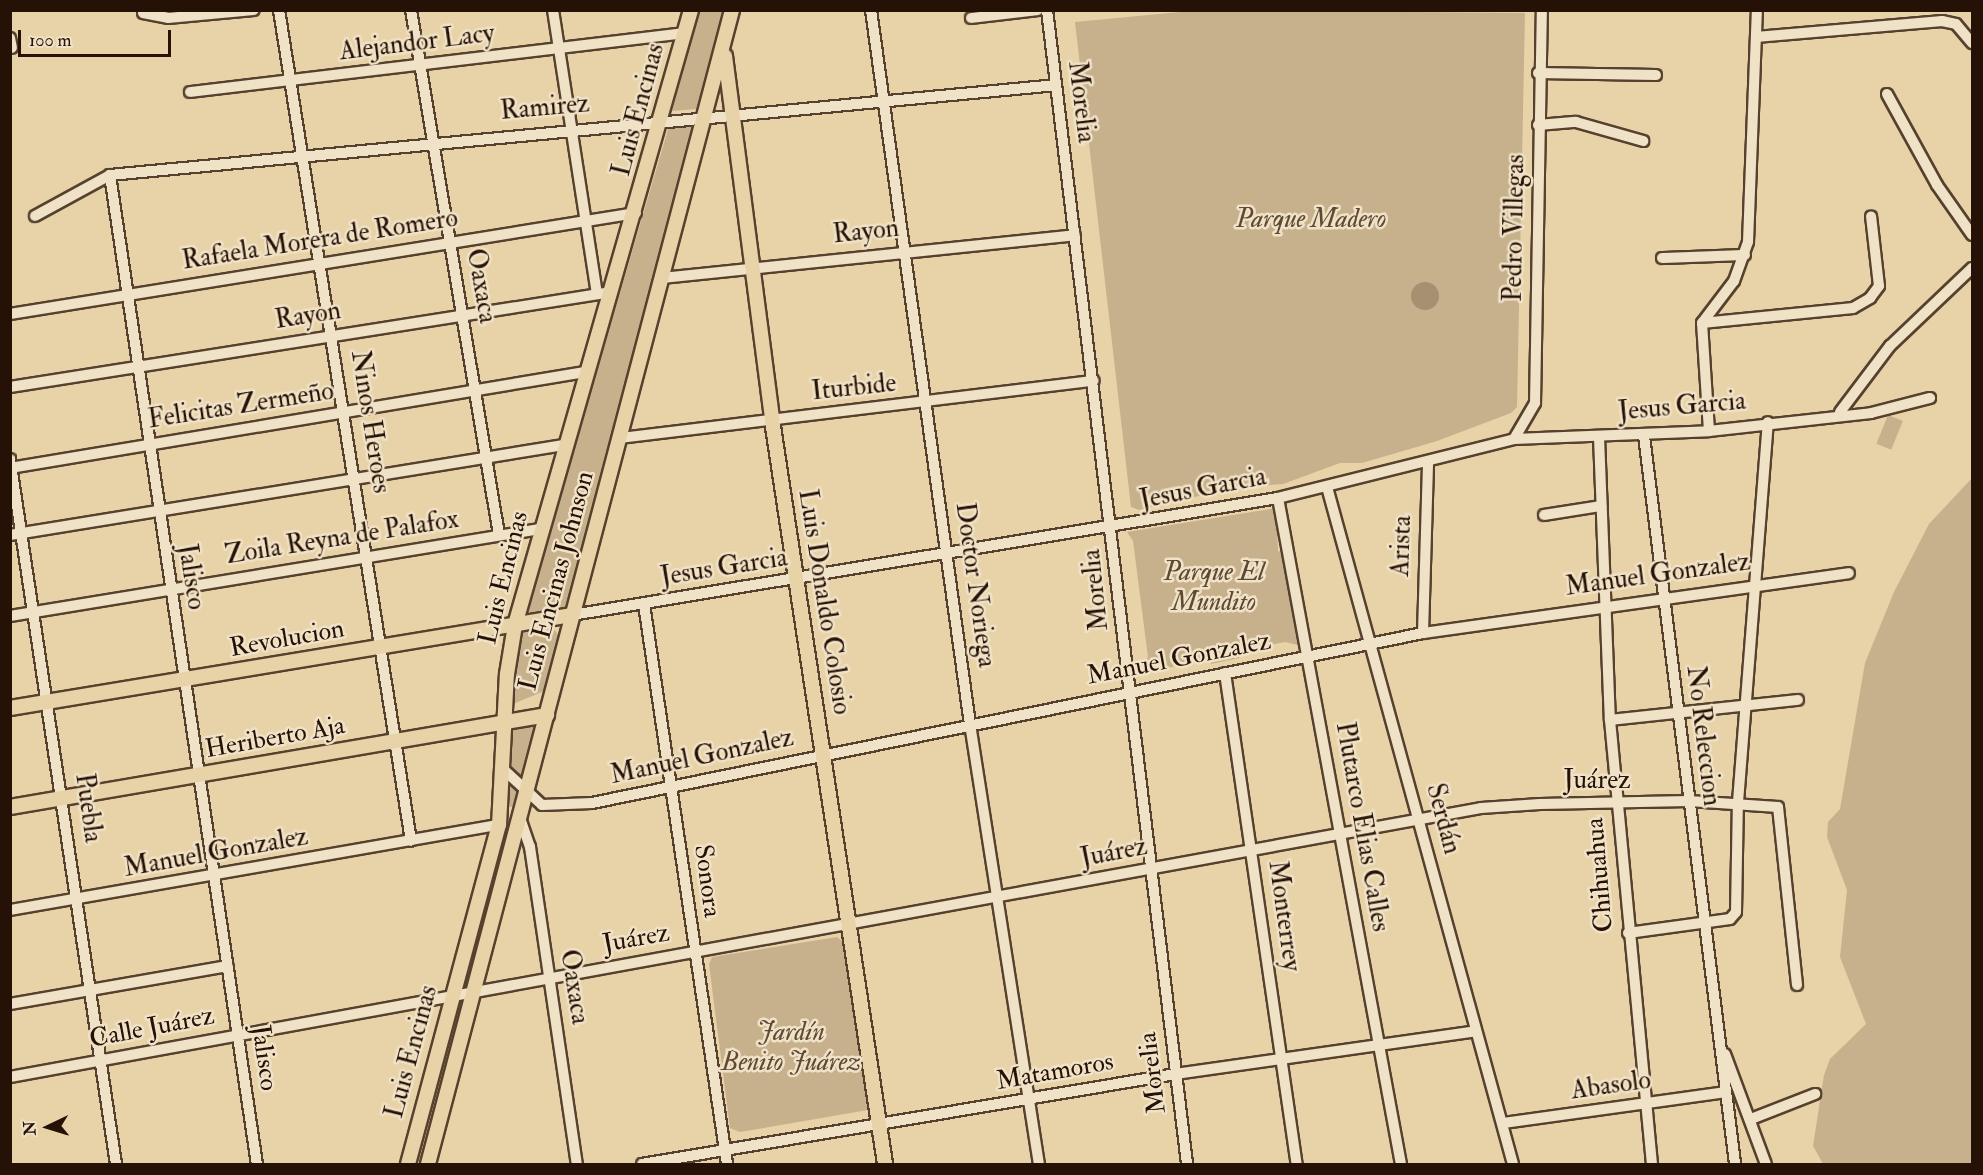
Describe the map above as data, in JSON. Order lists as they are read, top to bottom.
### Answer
{
  "streets": {
    "main road": [
      "Luis Encinas",
      "Luis Encinas Johnson",
      "Luis Donaldo Colosio",
      "Revolucion",
      "Heriberto Aja"
    ],
    "street": [
      "Alejandor Lacy",
      "Morelia",
      "Ramirez",
      "Pedro Villegas",
      "Rayon",
      "Rafaela Morera de Romero",
      "Oaxaca",
      "Iturbide",
      "Felicitas Zermeño",
      "Jesus Garcia",
      "Ninos Heroes",
      "Zoila Reyna de Palafox",
      "Arista",
      "Manuel Gonzalez",
      "Jalisco",
      "Doctor Noriega",
      "No Releccion",
      "Juárez",
      "Puebla",
      "Serdán",
      "Plutarco Elias Calles",
      "Chihuahua",
      "Sonora",
      "Monterrey",
      "Calle Juárez",
      "Matamoros",
      "Abasolo"
    ]
  },
  "crossings": [
    ["Alejandor Lacy", "Luis Encinas"],
    ["Alejandor Lacy", "Oaxaca"],
    ["Alejandor Lacy", "Ninos Heroes"],
    ["Morelia", "Ramirez"],
    ["Morelia", "Rayon"],
    ["Morelia", "Iturbide"],
    ["Morelia", "Jesus Garcia"],
    ["Morelia", "Manuel Gonzalez"],
    ["Morelia", "Juárez"],
    ["Morelia", "Matamoros"],
    ["Ramirez", "Luis Encinas"],
    ["Ramirez", "Oaxaca"],
    ["Ramirez", "Ninos Heroes"],
    ["Ramirez", "Jalisco"],
    ["Ramirez", "Luis Encinas Johnson"],
    ["Ramirez", "Doctor Noriega"],
    ["Ramirez", "Luis Donaldo Colosio"],
    ["Luis Encinas", "Rayon"],
    ["Luis Encinas", "Rafaela Morera de Romero"],
    ["Luis Encinas", "Felicitas Zermeño"],
    ["Luis Encinas", "Zoila Reyna de Palafox"],
    ["Luis Encinas", "Manuel Gonzalez"],
    ["Luis Encinas", "Revolucion"],
    ["Luis Encinas", "Heriberto Aja"],
    ["Luis Encinas", "Calle Juárez"],
    ["Pedro Villegas", "Jesus Garcia"],
    ["Rayon", "Oaxaca"],
    ["Rayon", "Ninos Heroes"],
    ["Rayon", "Jalisco"],
    ["Rayon", "Luis Encinas Johnson"],
    ["Rayon", "Doctor Noriega"],
    ["Rayon", "Luis Donaldo Colosio"],
    ["Rafaela Morera de Romero", "Oaxaca"],
    ["Rafaela Morera de Romero", "Ninos Heroes"],
    ["Rafaela Morera de Romero", "Jalisco"],
    ["Oaxaca", "Felicitas Zermeño"],
    ["Oaxaca", "Zoila Reyna de Palafox"],
    ["Oaxaca", "Luis Encinas Johnson"],
    ["Oaxaca", "Juárez"],
    ["Oaxaca", "Calle Juárez"],
    ["Iturbide", "Luis Encinas Johnson"],
    ["Iturbide", "Doctor Noriega"],
    ["Iturbide", "Luis Donaldo Colosio"],
    ["Felicitas Zermeño", "Ninos Heroes"],
    ["Felicitas Zermeño", "Jalisco"],
    ["Felicitas Zermeño", "Puebla"],
    ["Jesus Garcia", "Arista"],
    ["Jesus Garcia", "Luis Encinas Johnson"],
    ["Jesus Garcia", "Doctor Noriega"],
    ["Jesus Garcia", "Luis Donaldo Colosio"],
    ["Jesus Garcia", "Revolucion"],
    ["Jesus Garcia", "No Releccion"],
    ["Jesus Garcia", "Serdán"],
    ["Jesus Garcia", "Plutarco Elias Calles"],
    ["Jesus Garcia", "Chihuahua"],
    ["Jesus Garcia", "Sonora"],
    ["Ninos Heroes", "Zoila Reyna de Palafox"],
    ["Ninos Heroes", "Manuel Gonzalez"],
    ["Ninos Heroes", "Revolucion"],
    ["Ninos Heroes", "Heriberto Aja"],
    ["Zoila Reyna de Palafox", "Jalisco"],
    ["Zoila Reyna de Palafox", "Puebla"],
    ["Arista", "Manuel Gonzalez"],
    ["Manuel Gonzalez", "Jalisco"],
    ["Manuel Gonzalez", "Luis Encinas Johnson"],
    ["Manuel Gonzalez", "Doctor Noriega"],
    ["Manuel Gonzalez", "Luis Donaldo Colosio"],
    ["Manuel Gonzalez", "No Releccion"],
    ["Manuel Gonzalez", "Puebla"],
    ["Manuel Gonzalez", "Serdán"],
    ["Manuel Gonzalez", "Plutarco Elias Calles"],
    ["Manuel Gonzalez", "Chihuahua"],
    ["Manuel Gonzalez", "Sonora"],
    ["Manuel Gonzalez", "Monterrey"],
    ["Jalisco", "Revolucion"],
    ["Jalisco", "Heriberto Aja"],
    ["Jalisco", "Calle Juárez"],
    ["Luis Encinas Johnson", "Luis Donaldo Colosio"],
    ["Luis Encinas Johnson", "Revolucion"],
    ["Luis Encinas Johnson", "Heriberto Aja"],
    ["Luis Encinas Johnson", "Calle Juárez"],
    ["Doctor Noriega", "Juárez"],
    ["Doctor Noriega", "Matamoros"],
    ["Luis Donaldo Colosio", "Juárez"],
    ["Luis Donaldo Colosio", "Matamoros"],
    ["Revolucion", "Puebla"],
    ["No Releccion", "Juárez"],
    ["Heriberto Aja", "Puebla"],
    ["Juárez", "Serdán"],
    ["Juárez", "Plutarco Elias Calles"],
    ["Juárez", "Chihuahua"],
    ["Juárez", "Sonora"],
    ["Juárez", "Monterrey"],
    ["Juárez", "Calle Juárez"],
    ["Puebla", "Calle Juárez"],
    ["Serdán", "Matamoros"],
    ["Serdán", "Abasolo"],
    ["Plutarco Elias Calles", "Matamoros"],
    ["Chihuahua", "Abasolo"],
    ["Sonora", "Matamoros"],
    ["Monterrey", "Matamoros"]
  ],
  "parks": ["Parque Madero", "Parque El Mundito", "Jardín Benito Juárez"],
  "scale_bar": "100 m",
  "north": "left"
}
